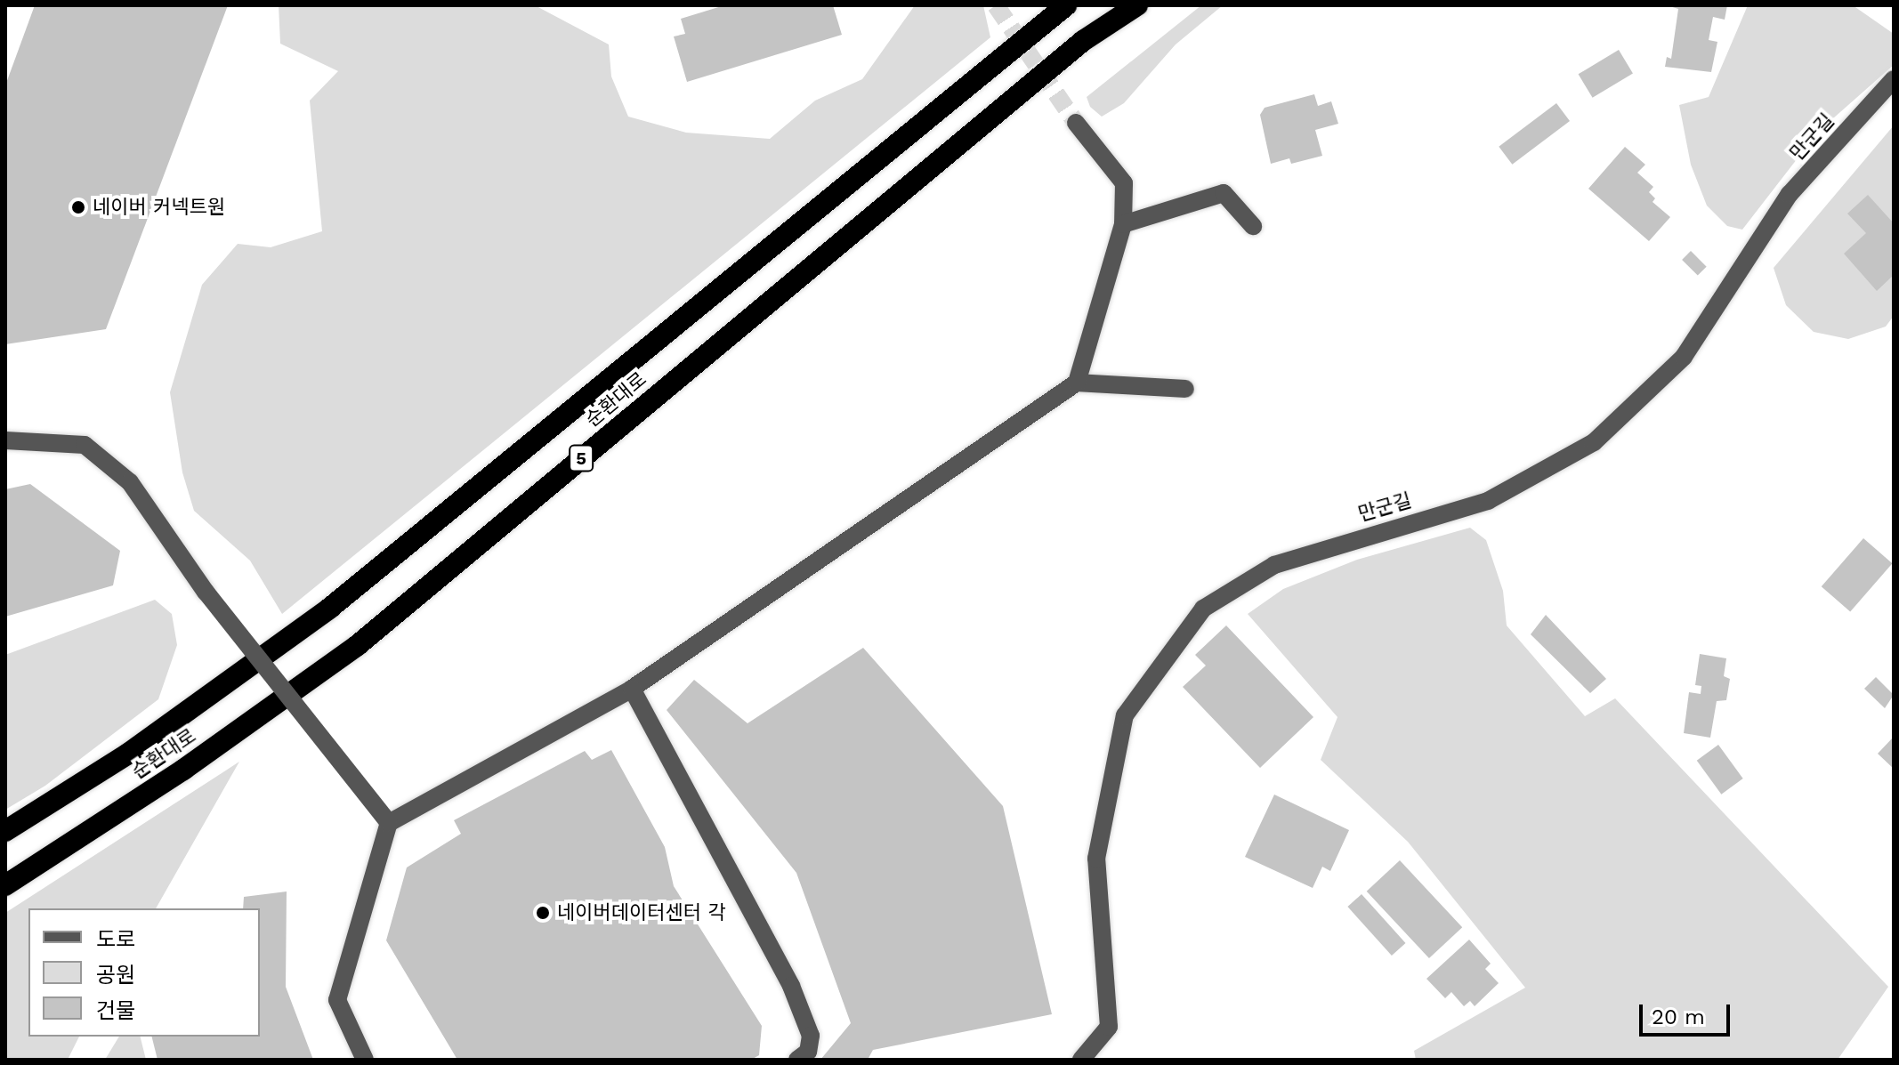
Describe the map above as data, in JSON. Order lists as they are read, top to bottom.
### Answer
{
  "streets": {
    "highway": ["순환대로", "5"],
    "street": ["만군길"]
  },
  "places": ["네이버 커넥트원", "네이버데이터센터 각"],
  "legend": ["도로", "공원", "건물"],
  "scale_bar": "20 m"
}
